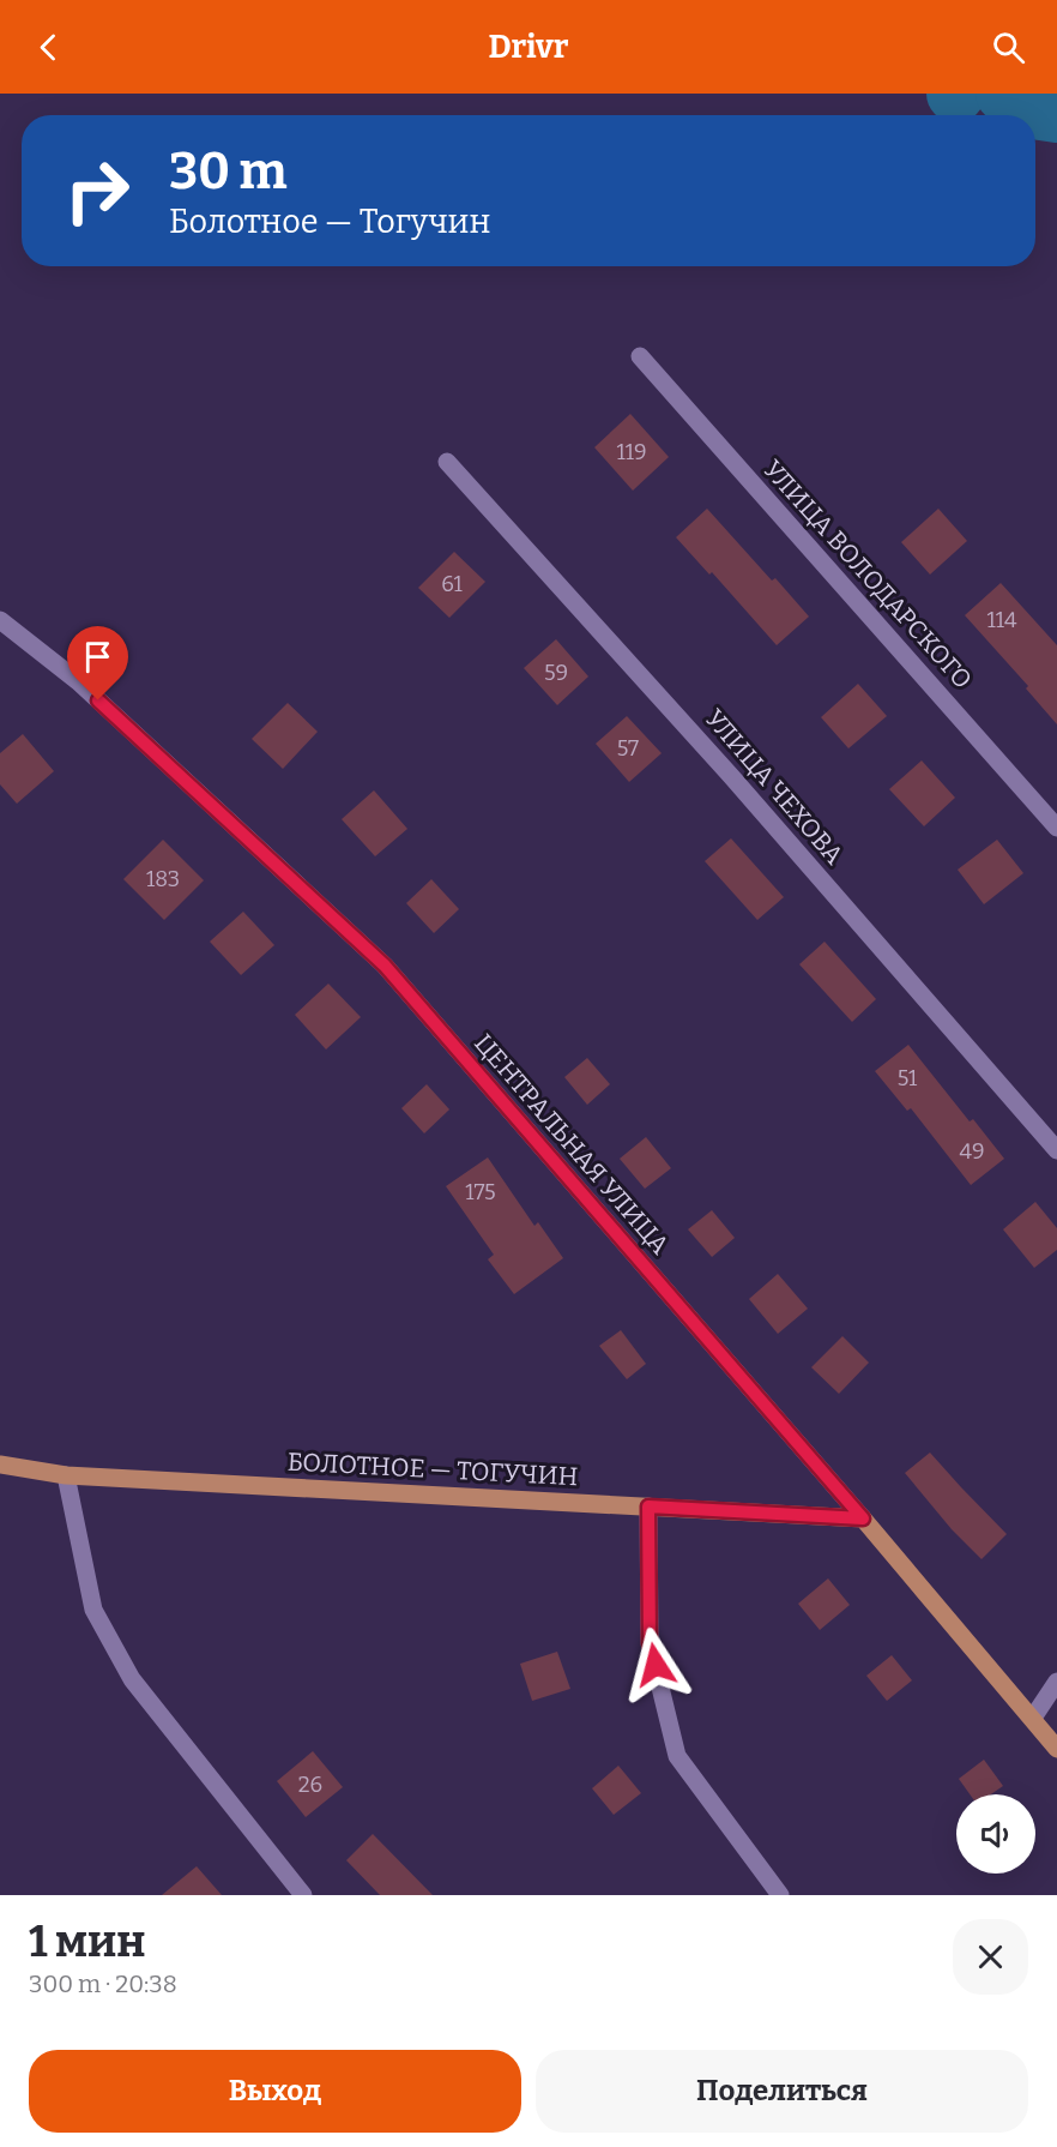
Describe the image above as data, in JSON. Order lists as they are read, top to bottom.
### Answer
{
  "streets": {
    "main road": ["ЦЕНТРАЛЬНАЯ УЛИЦА", "БОЛОТНОЕ — ТОГУЧИН"],
    "street": ["УЛИЦА ВОЛОДАРСКОГО", "УЛИЦА ЧЕХОВА"]
  },
  "crossings": [
    ["ЦЕНТРАЛЬНАЯ УЛИЦА", "БОЛОТНОЕ — ТОГУЧИН"]
  ],
  "house_numbers": [
    "119",
    "61",
    "114",
    "59",
    "57",
    "183",
    "51",
    "49",
    "175",
    "26"
  ],
  "page": {
    "header": "Drivr",
    "turn": ["30 m", "Болотное — Тогучин"],
    "heading": ["1 мин", "300 m · 20:38"],
    "buttons": ["Выход", "Поделиться"]
  }
}
